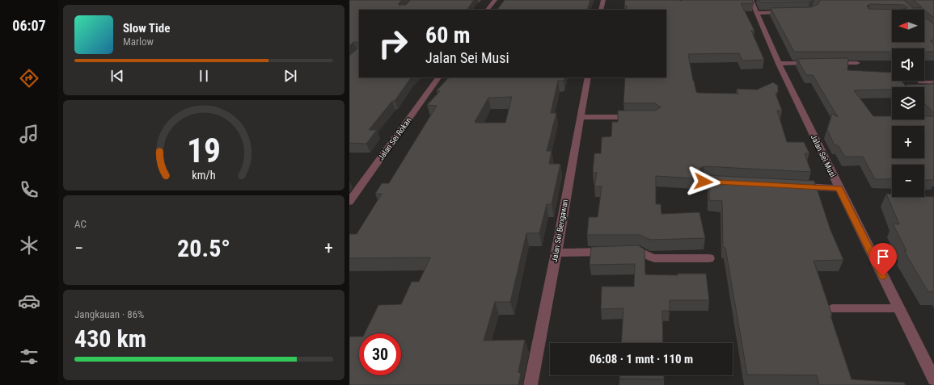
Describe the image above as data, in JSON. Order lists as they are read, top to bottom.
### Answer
{
  "streets": {
    "street": ["Jalan Sei Rokan", "Jalan Sei Musi", "Jalan Sei Bengawan"]
  },
  "north": "left",
  "page": {
    "tabs": "06:07",
    "map_buttons": ["+", "−"],
    "turn": ["60 m", "Jalan Sei Musi"],
    "song": ["Slow Tide", "Marlow"],
    "tile": [
      "AC",
      ["Jangkauan · 86%", "430 km"]
    ],
    "heat": ["−", "20.5°", "+"],
    "limit": "30",
    "trip": "06:08 · 1 mnt · 110 m",
    "gauge": ["19", "km/h"]
  }
}
